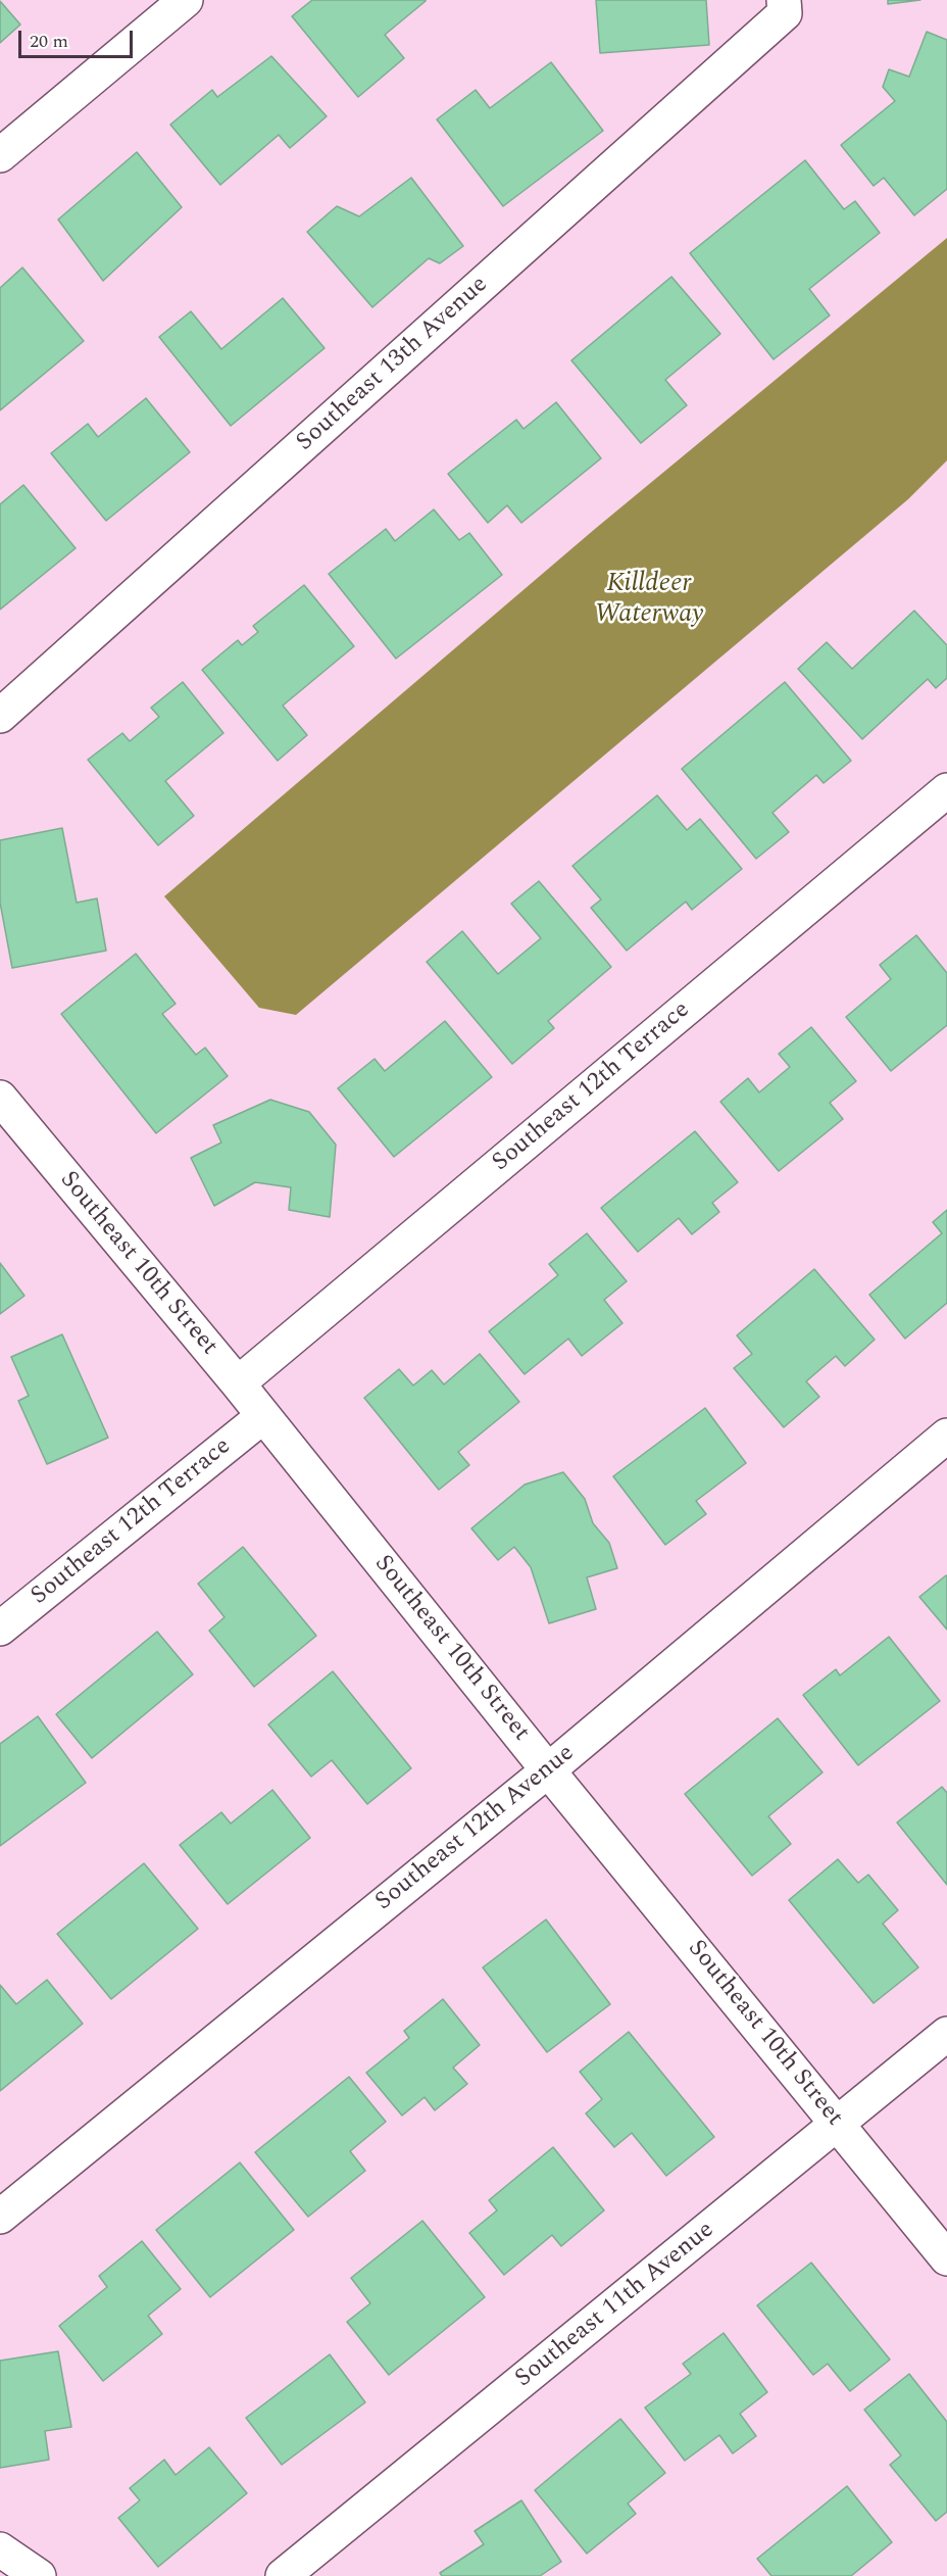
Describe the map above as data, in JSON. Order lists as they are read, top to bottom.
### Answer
{
  "streets": {
    "street": [
      "Southeast 13th Avenue",
      "Southeast 12th Terrace",
      "Southeast 10th Street",
      "Southeast 12th Avenue",
      "Southeast 11th Avenue"
    ]
  },
  "crossings": [
    ["Southeast 12th Terrace", "Southeast 10th Street"],
    ["Southeast 10th Street", "Southeast 12th Avenue"],
    ["Southeast 10th Street", "Southeast 11th Avenue"]
  ],
  "water": ["Killdeer Waterway"],
  "scale_bar": "20 m"
}
